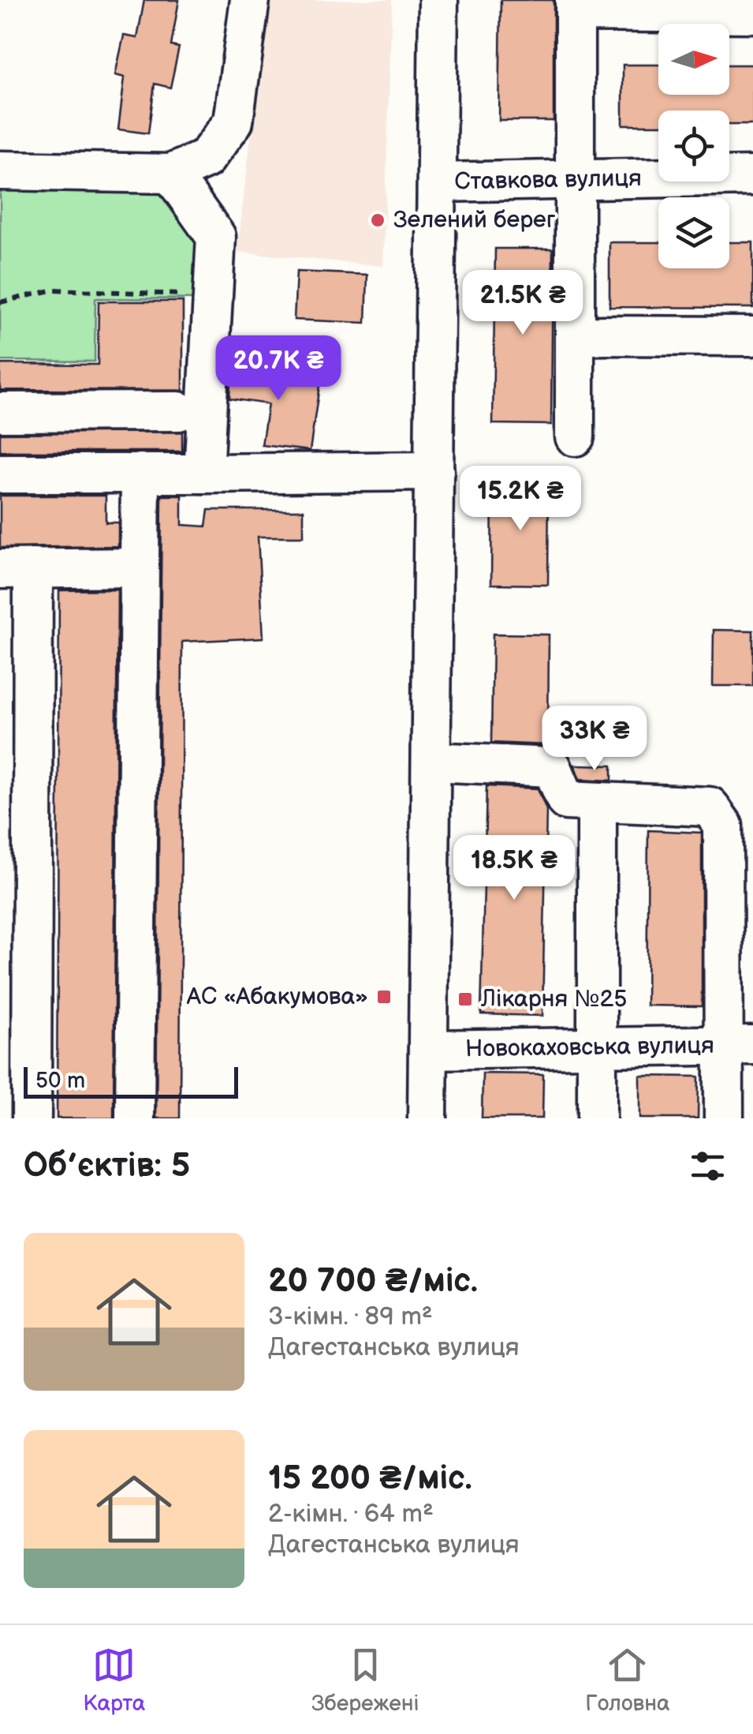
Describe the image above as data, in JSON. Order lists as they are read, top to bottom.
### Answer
{
  "streets": {
    "street": ["Ставкова вулиця", "Новокаховська вулиця"]
  },
  "places": {
    "other": ["Зелений берег"],
    "transit": ["АС «Абакумова»", "Лікарня №25"]
  },
  "scale_bar": "50 m",
  "north": "right",
  "page": {
    "price": [
      "21.5K ₴",
      "20.7K ₴",
      "15.2K ₴",
      "33K ₴",
      "18.5K ₴"
    ],
    "scale": "50 m",
    "heading": "Об’єктів: 5",
    "list": [
      {
        "name": "20 700 ₴/міс.",
        "note": "3-кімн. · 89 m² · Дагестанська вулиця"
      },
      {
        "name": "15 200 ₴/міс.",
        "note": "2-кімн. · 64 m² · Дагестанська вулиця"
      }
    ],
    "tabs": ["Карта", "Збережені", "Головна"]
  }
}
